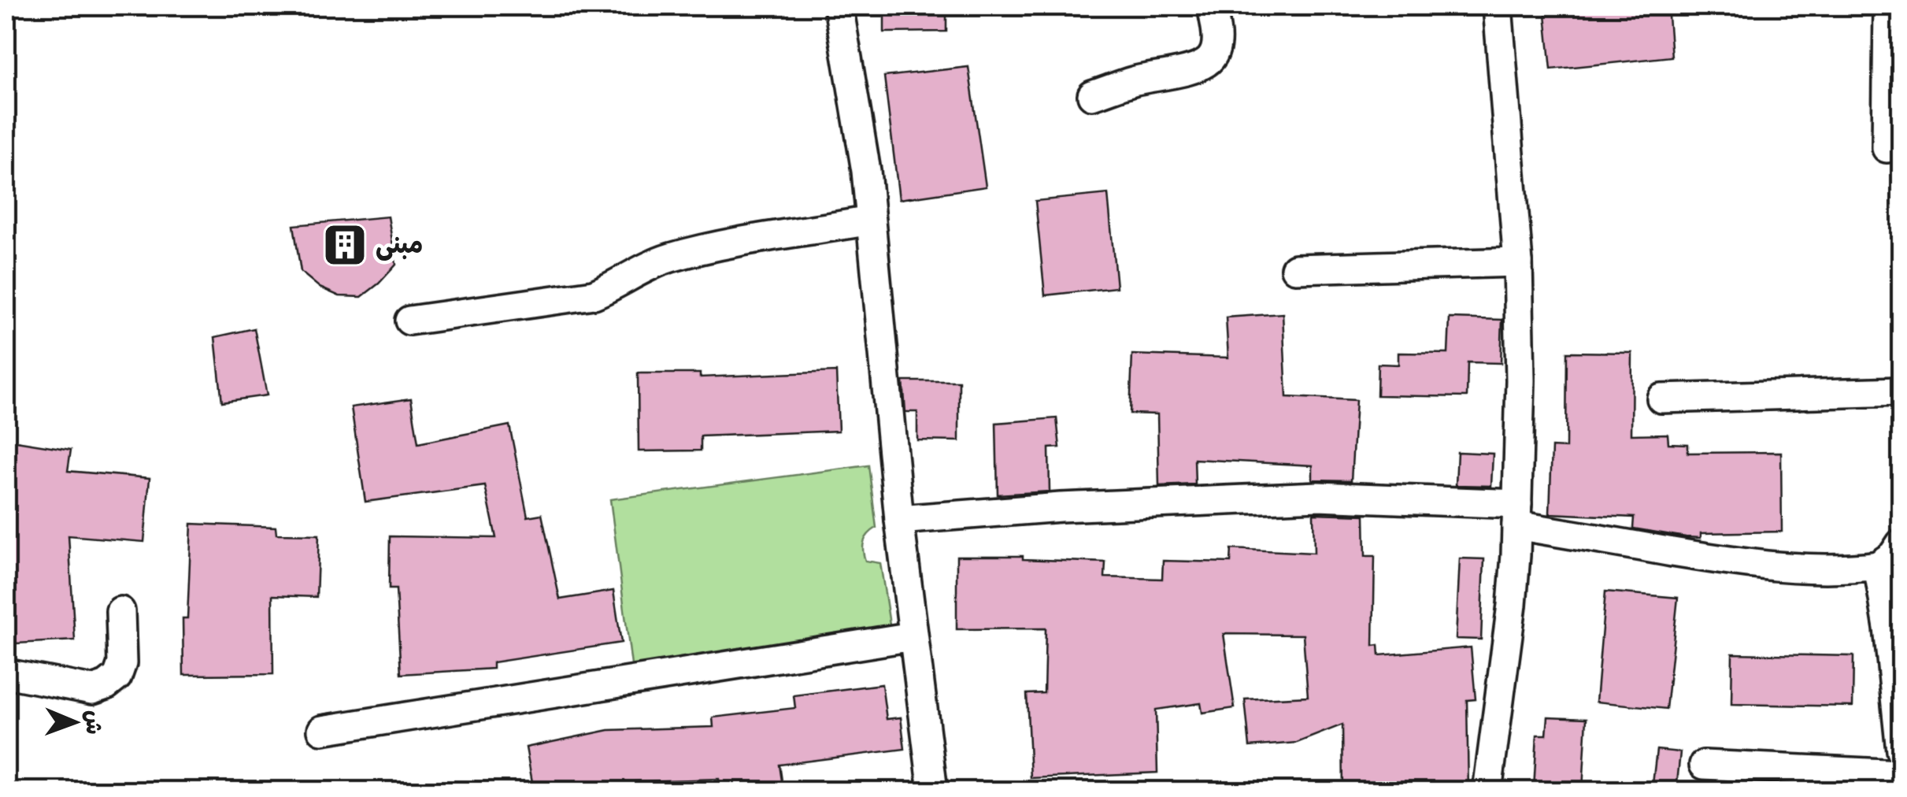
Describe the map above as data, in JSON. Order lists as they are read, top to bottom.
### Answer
{
  "places": {
    "building": ["مبنى"]
  },
  "north": "right"
}
